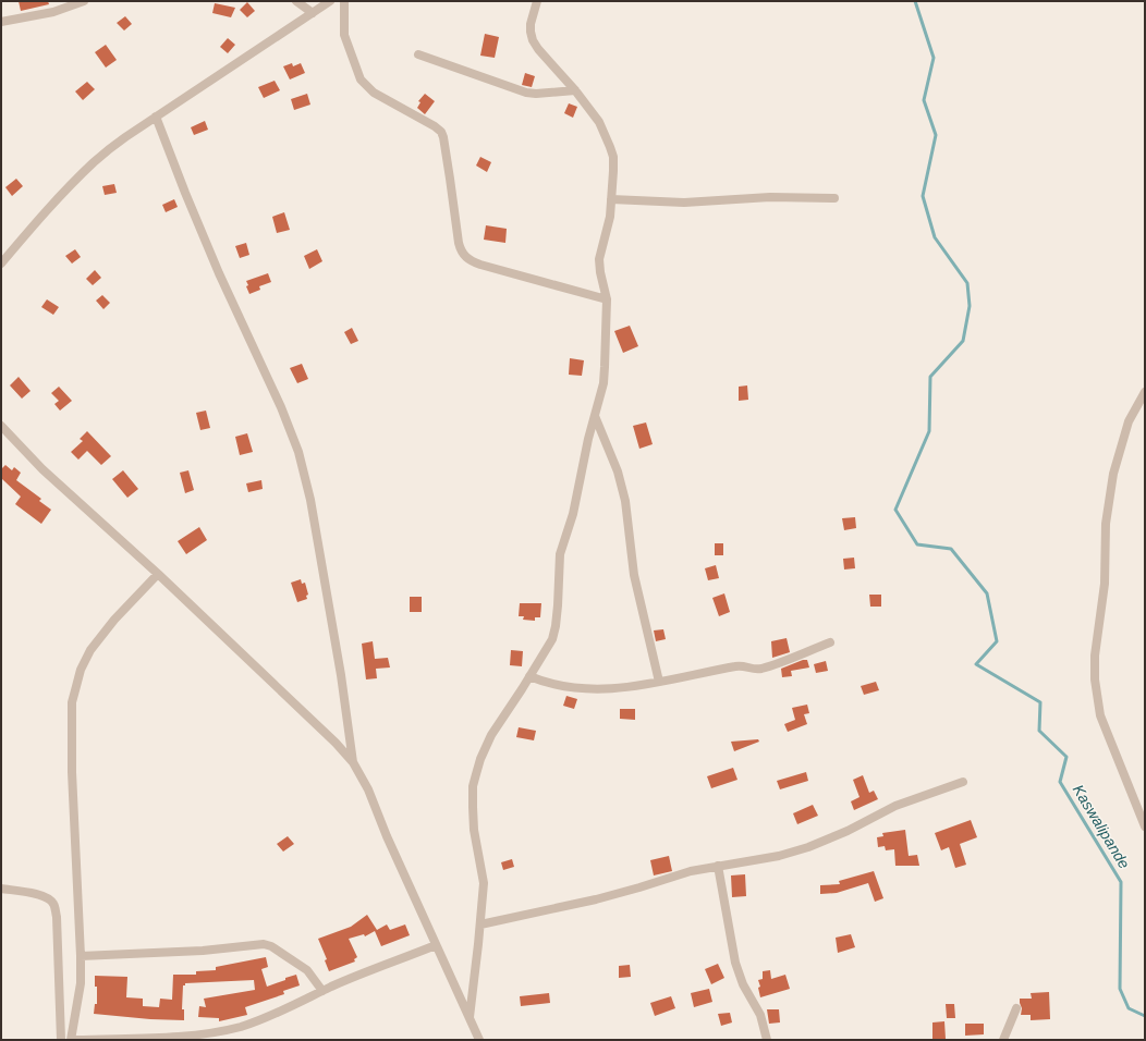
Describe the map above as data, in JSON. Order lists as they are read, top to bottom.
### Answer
{
  "water": ["Kaswalipande"]
}
